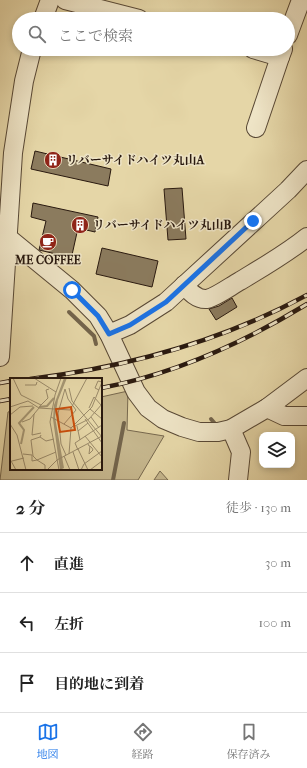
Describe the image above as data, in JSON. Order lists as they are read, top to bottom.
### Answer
{
  "places": {
    "building": ["リバーサイドハイツ丸山A", "リバーサイドハイツ丸山B"],
    "cafe": ["ME COFFEE"]
  },
  "page": {
    "search": "ここで検索",
    "heading": ["2 分", "徒歩 · 130 m"],
    "list": [
      ["直進", "30 m"],
      ["左折", "100 m"],
      "目的地に到着"
    ],
    "nav": ["地図", "経路", "保存済み"]
  }
}
